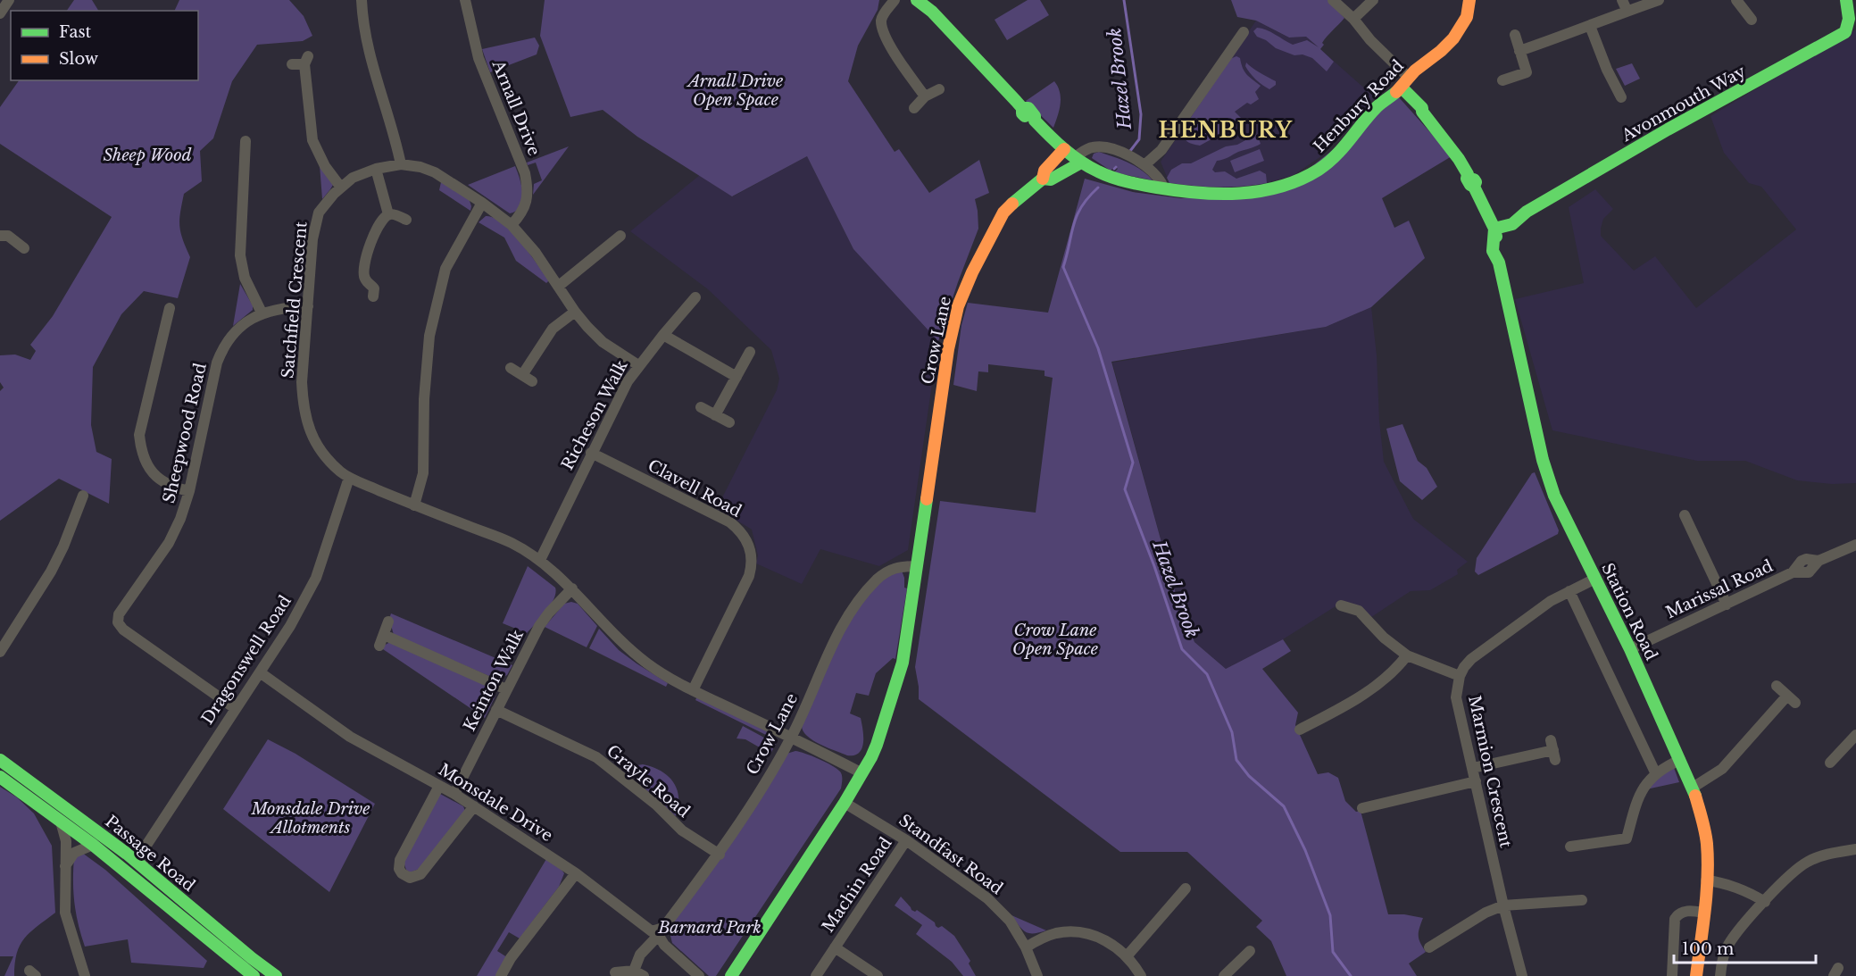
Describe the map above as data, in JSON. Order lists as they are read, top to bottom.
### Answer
{
  "streets": {
    "main road": [
      "Avonmouth Way",
      "Henbury Road",
      "Crow Lane",
      "Station Road",
      "Passage Road"
    ],
    "street": [
      "Arnall Drive",
      "Satchfield Crescent",
      "Richeson Walk",
      "Sheepwood Road",
      "Clavell Road",
      "Marissal Road",
      "Dragonswell Road",
      "Keinton Walk",
      "Marmion Crescent",
      "Grayle Road",
      "Monsdale Drive",
      "Standfast Road",
      "Machin Road"
    ]
  },
  "crossings": [
    ["Avonmouth Way", "Station Road"],
    ["Henbury Road", "Crow Lane"],
    ["Henbury Road", "Station Road"],
    ["Arnall Drive", "Satchfield Crescent"],
    ["Satchfield Crescent", "Crow Lane"],
    ["Satchfield Crescent", "Richeson Walk"],
    ["Satchfield Crescent", "Sheepwood Road"],
    ["Satchfield Crescent", "Clavell Road"],
    ["Satchfield Crescent", "Dragonswell Road"],
    ["Satchfield Crescent", "Keinton Walk"],
    ["Crow Lane", "Grayle Road"],
    ["Crow Lane", "Monsdale Drive"],
    ["Crow Lane", "Standfast Road"],
    ["Richeson Walk", "Clavell Road"],
    ["Sheepwood Road", "Dragonswell Road"],
    ["Marissal Road", "Station Road"],
    ["Station Road", "Marmion Crescent"],
    ["Dragonswell Road", "Monsdale Drive"],
    ["Dragonswell Road", "Passage Road"],
    ["Keinton Walk", "Grayle Road"],
    ["Keinton Walk", "Monsdale Drive"],
    ["Standfast Road", "Machin Road"]
  ],
  "districts": ["HENBURY"],
  "water": ["Hazel Brook"],
  "parks": [
    "Arnall Drive Open Space",
    "Sheep Wood",
    "Crow Lane Open Space",
    "Monsdale Drive Allotments",
    "Barnard Park"
  ],
  "legend": ["Fast", "Slow"],
  "scale_bar": "100 m"
}
